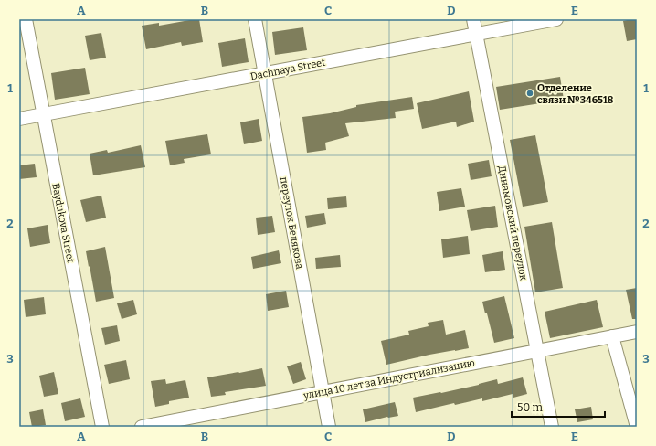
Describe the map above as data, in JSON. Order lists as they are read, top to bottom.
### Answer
{
  "streets": {
    "street": [
      "Dachnaya Street",
      "Baydukova Street",
      "переулок Белякова",
      "Динамовский переулок",
      "улица 10 лет за Индустриализацию"
    ]
  },
  "crossings": [
    ["Dachnaya Street", "Baydukova Street"],
    ["Dachnaya Street", "переулок Белякова"],
    ["Dachnaya Street", "Динамовский переулок"],
    ["переулок Белякова", "улица 10 лет за Индустриализацию"],
    ["Динамовский переулок", "улица 10 лет за Индустриализацию"]
  ],
  "places": ["Отделение связи №346518"],
  "scale_bar": "50 m",
  "grid": {
    "columns": [
      "A",
      "B",
      "C",
      "D",
      "E"
    ],
    "rows": ["1", "2", "3"]
  }
}
